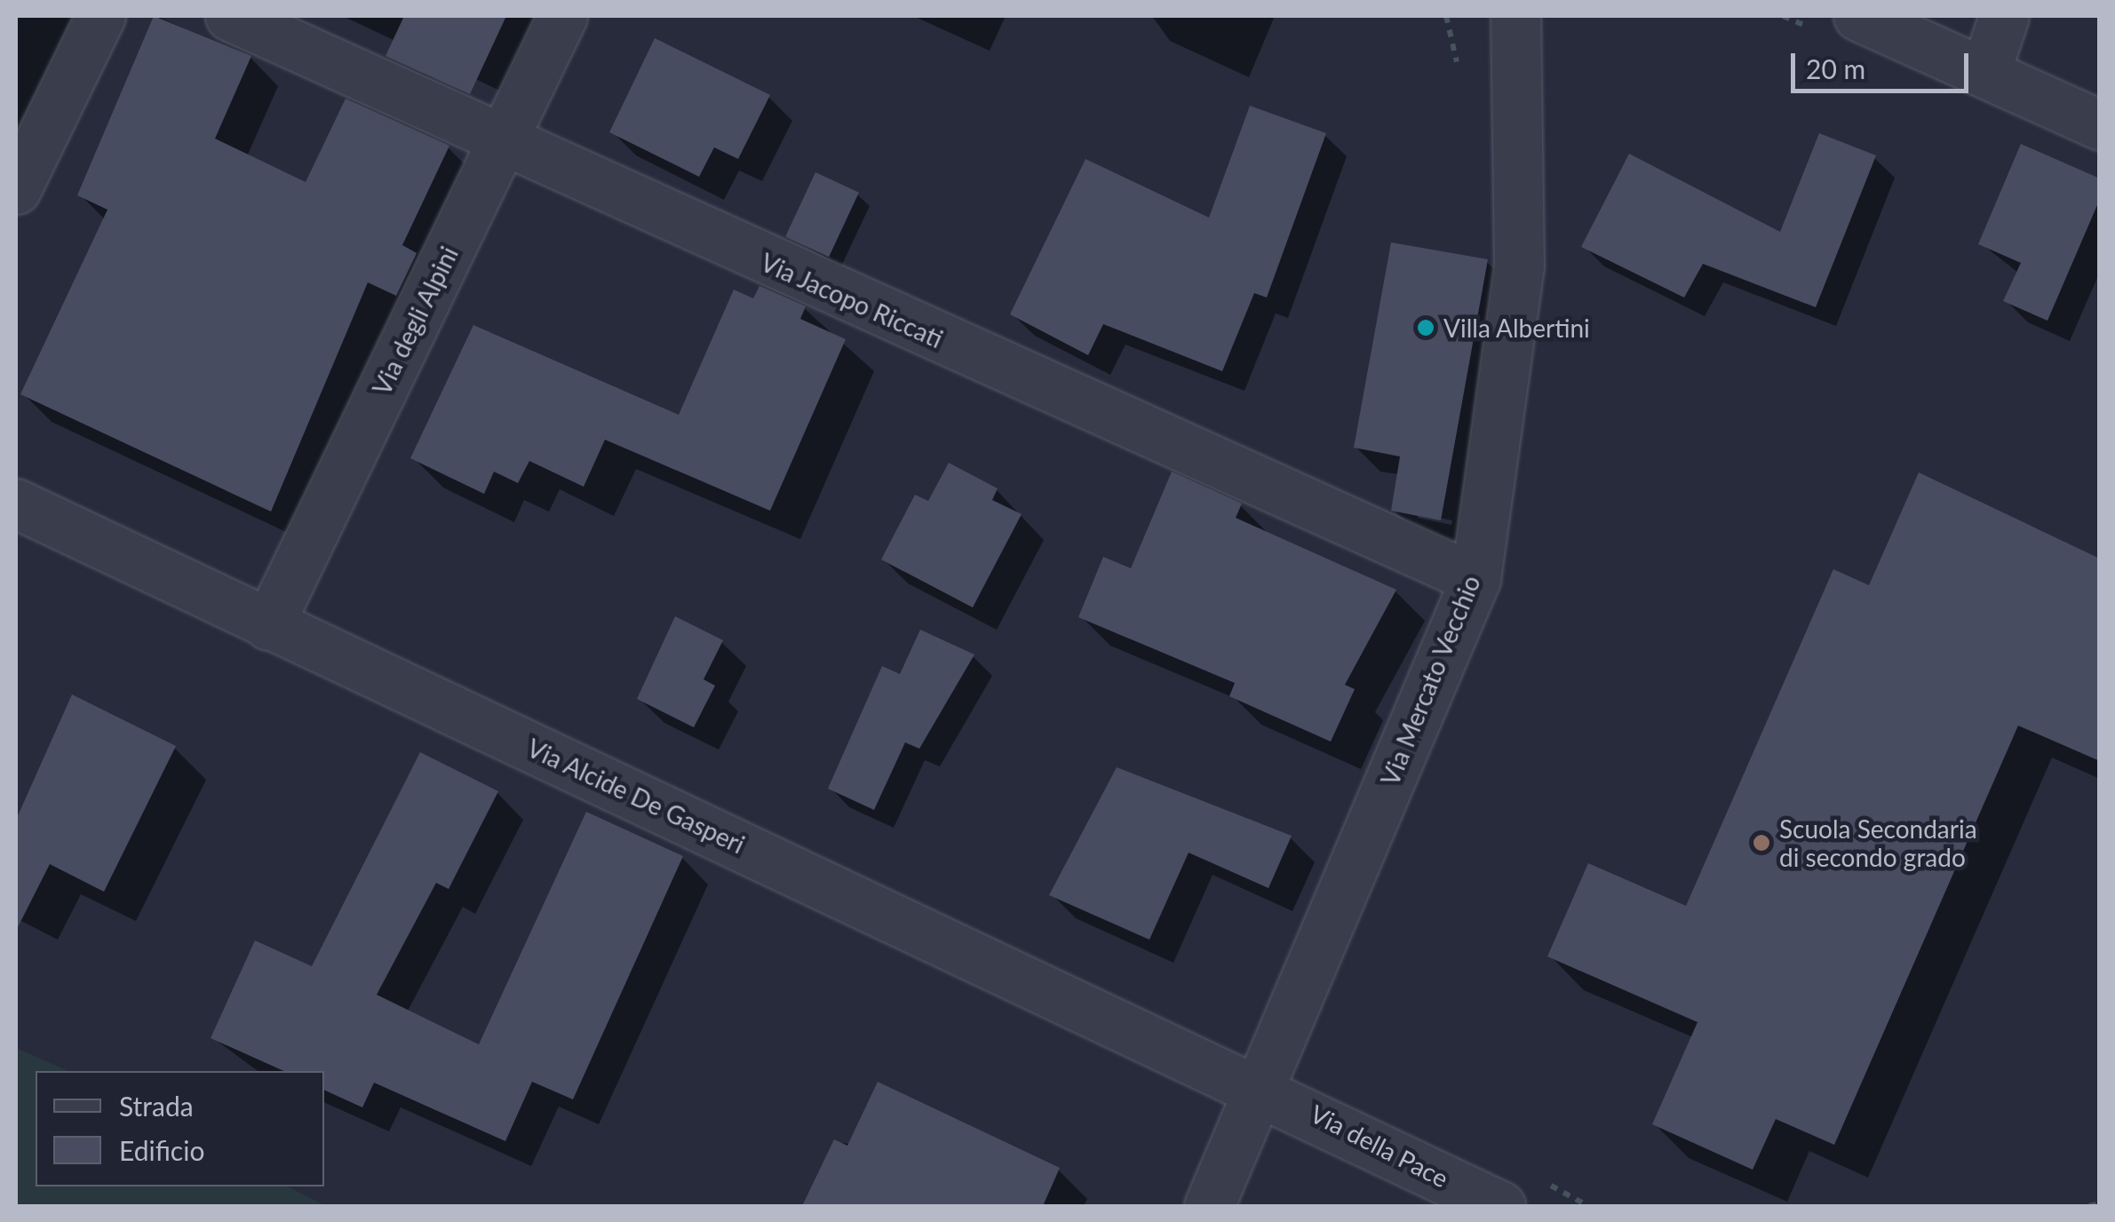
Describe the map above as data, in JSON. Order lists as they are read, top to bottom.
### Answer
{
  "streets": {
    "street": [
      "Via Jacopo Riccati",
      "Via degli Alpini",
      "Via Mercato Vecchio",
      "Via Alcide De Gasperi",
      "Via della Pace"
    ]
  },
  "crossings": [
    ["Via Jacopo Riccati", "Via degli Alpini"],
    ["Via Jacopo Riccati", "Via Mercato Vecchio"],
    ["Via degli Alpini", "Via Alcide De Gasperi"],
    ["Via Mercato Vecchio", "Via Alcide De Gasperi"],
    ["Via Mercato Vecchio", "Via della Pace"],
    ["Via Alcide De Gasperi", "Via della Pace"]
  ],
  "places": ["Villa Albertini", "Scuola Secondaria di secondo grado"],
  "legend": ["Strada", "Edificio"],
  "scale_bar": "20 m"
}
